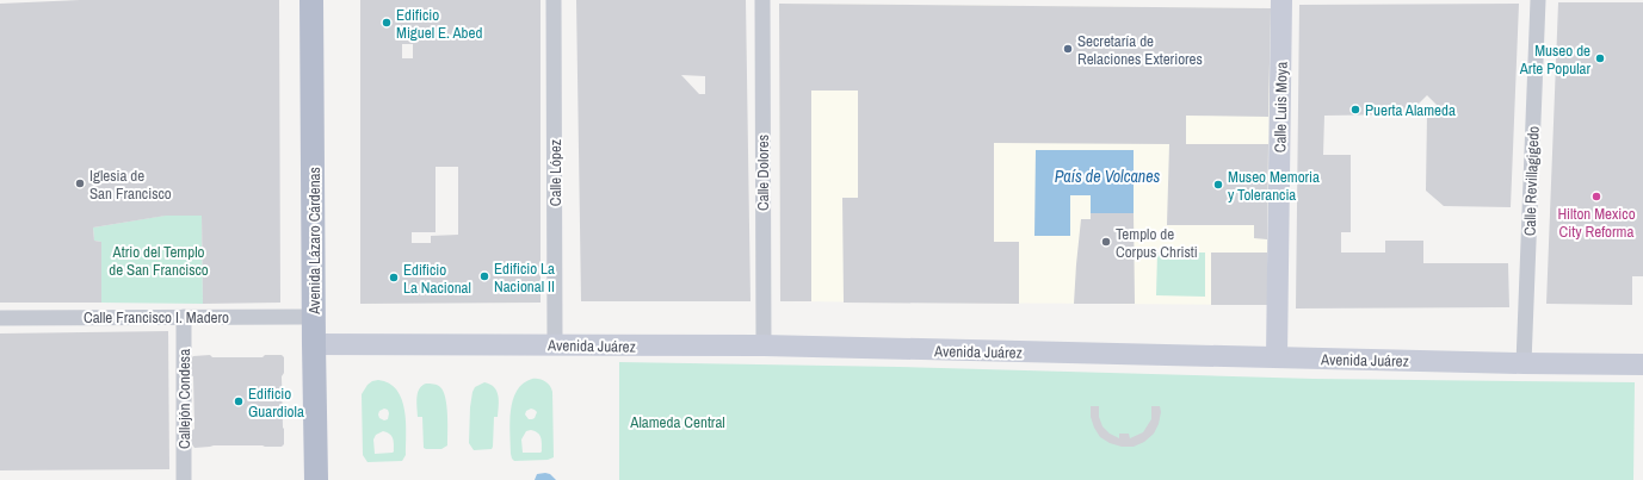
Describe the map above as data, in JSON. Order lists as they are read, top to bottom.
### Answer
{
  "streets": {
    "main road": ["Calle Luis Moya", "Avenida Lázaro Cárdenas", "Avenida Juárez"],
    "street": [
      "Calle López",
      "Calle Dolores",
      "Calle Revillagigedo",
      "Calle Francisco I. Madero",
      "Callejón Condesa"
    ]
  },
  "crossings": [
    ["Calle Luis Moya", "Avenida Juárez"],
    ["Calle López", "Avenida Juárez"],
    ["Calle Dolores", "Avenida Juárez"],
    ["Calle Revillagigedo", "Avenida Juárez"],
    ["Avenida Lázaro Cárdenas", "Calle Francisco I. Madero"],
    ["Avenida Lázaro Cárdenas", "Avenida Juárez"],
    ["Calle Francisco I. Madero", "Callejón Condesa"]
  ],
  "water": ["País de Volcanes"],
  "parks": ["Atrio del Templo de San Francisco", "Alameda Central"],
  "places": [
    "Edificio Miguel E. Abed",
    "Secretaría de Relaciones Exteriores",
    "Museo de Arte Popular",
    "Puerta Alameda",
    "Iglesia de San Francisco",
    "Museo Memoria y Tolerancia",
    "Hilton Mexico City Reforma",
    "Templo de Corpus Christi",
    "Edificio La Nacional II",
    "Edificio La Nacional",
    "Edificio Guardiola"
  ]
}
